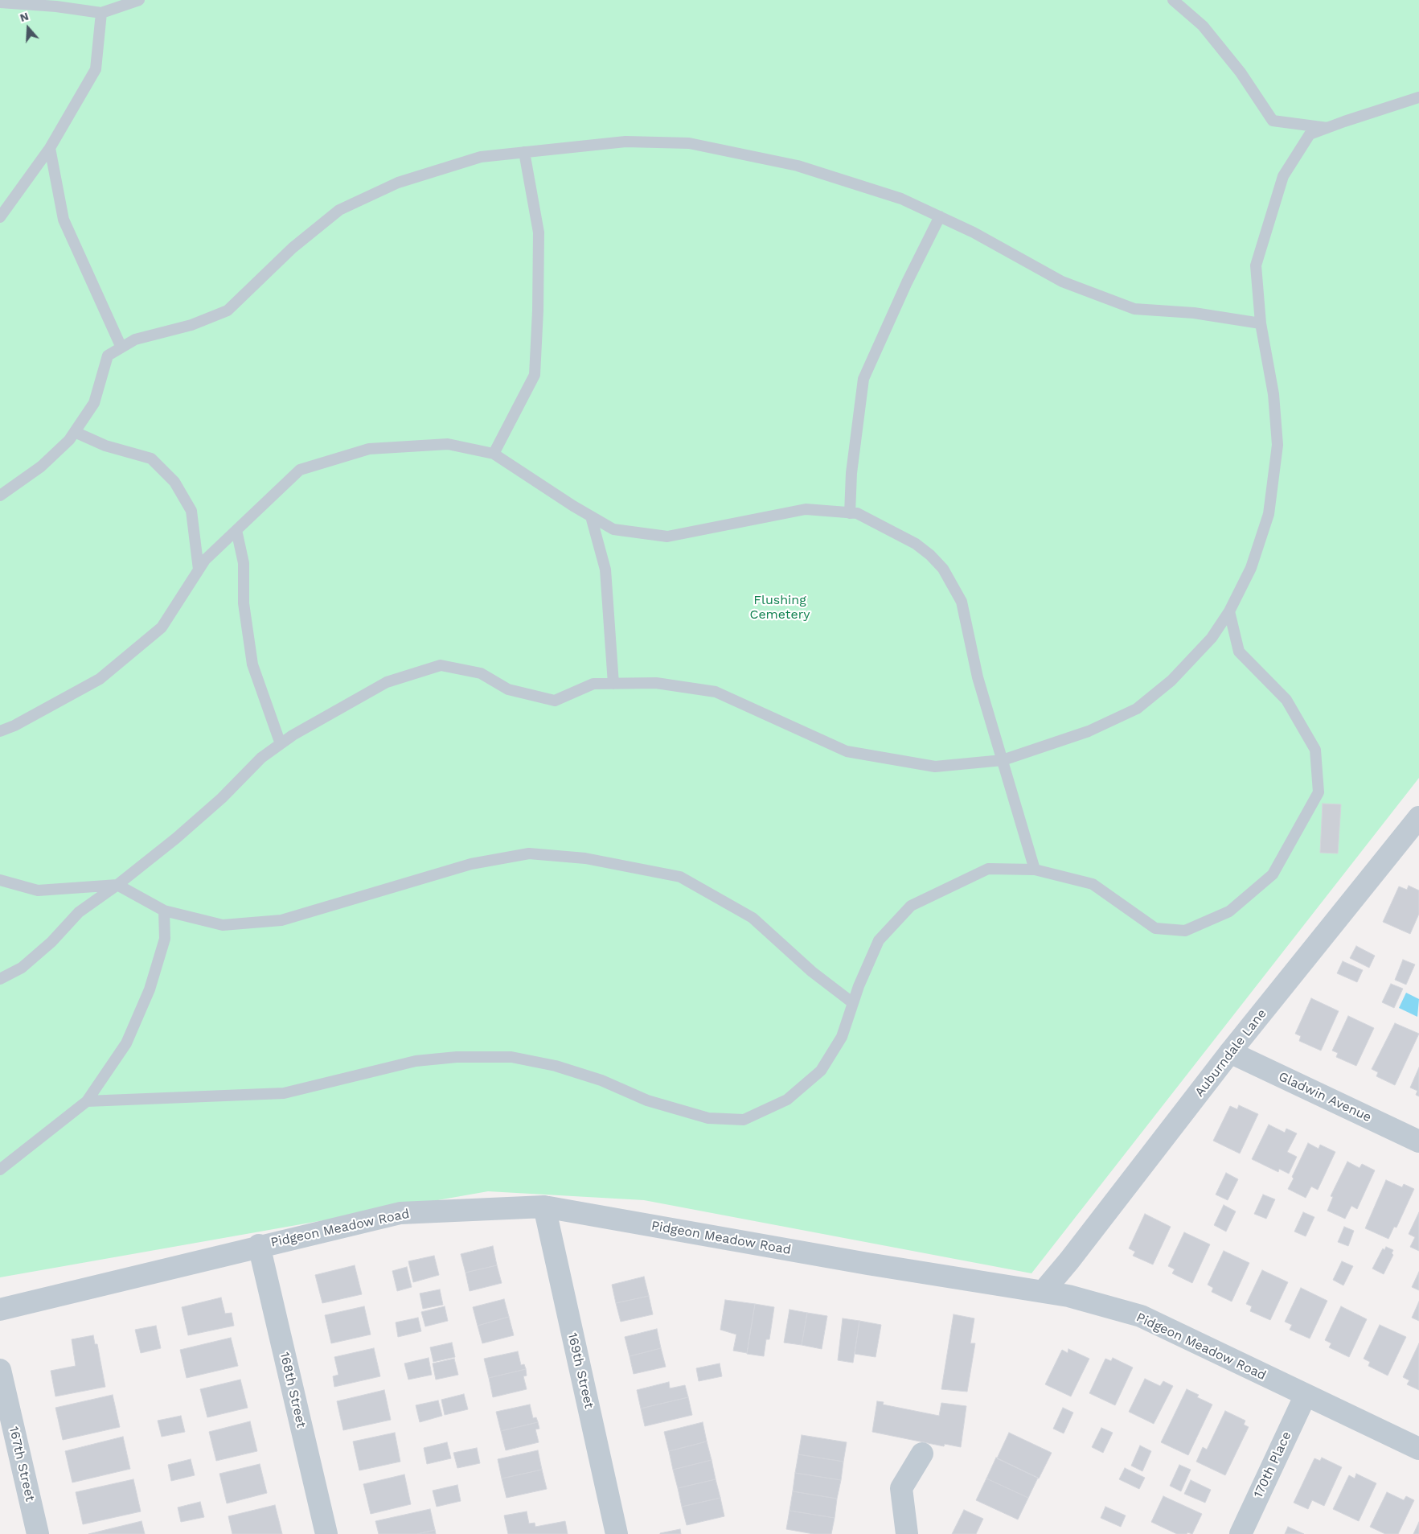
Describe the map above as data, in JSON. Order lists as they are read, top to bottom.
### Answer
{
  "streets": {
    "street": [
      "Auburndale Lane",
      "Gladwin Avenue",
      "Pidgeon Meadow Road",
      "169th Street",
      "168th Street",
      "167th Street",
      "170th Place"
    ]
  },
  "crossings": [
    ["Auburndale Lane", "Gladwin Avenue"],
    ["Auburndale Lane", "Pidgeon Meadow Road"],
    ["Pidgeon Meadow Road", "169th Street"],
    ["Pidgeon Meadow Road", "168th Street"],
    ["Pidgeon Meadow Road", "170th Place"]
  ],
  "parks": ["Flushing Cemetery"],
  "north": "top"
}
